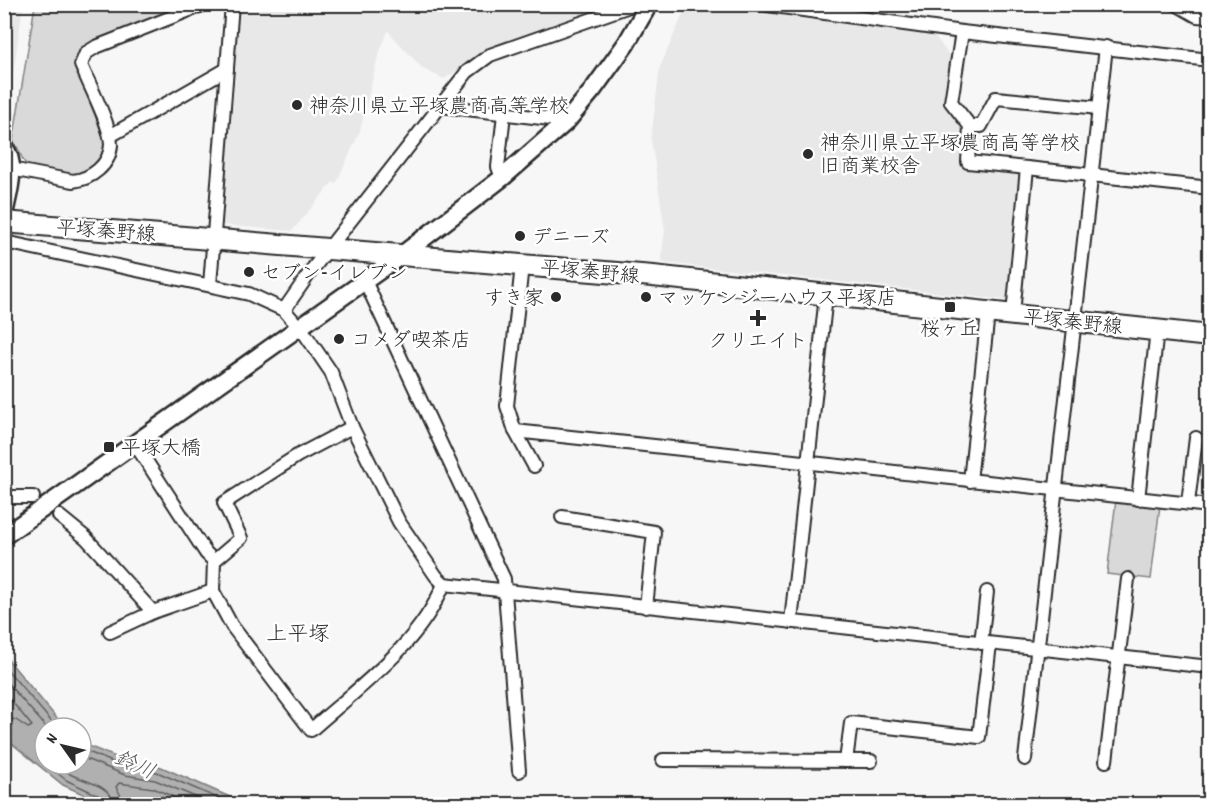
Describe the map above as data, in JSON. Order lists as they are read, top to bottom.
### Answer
{
  "streets": {
    "main road": ["平塚秦野線"]
  },
  "districts": ["上平塚"],
  "water": ["鈴川"],
  "places": {
    "other": [
      "神奈川県立平塚農商高等学校",
      "神奈川県立平塚農商高等学校 旧商業校舎",
      "デニーズ",
      "セブン-イレブン",
      "すき家",
      "マッケンジーハウス平塚店",
      "コメダ喫茶店"
    ],
    "transit": ["桜ヶ丘", "平塚大橋"],
    "health": ["クリエイト"]
  },
  "north": "top left"
}
